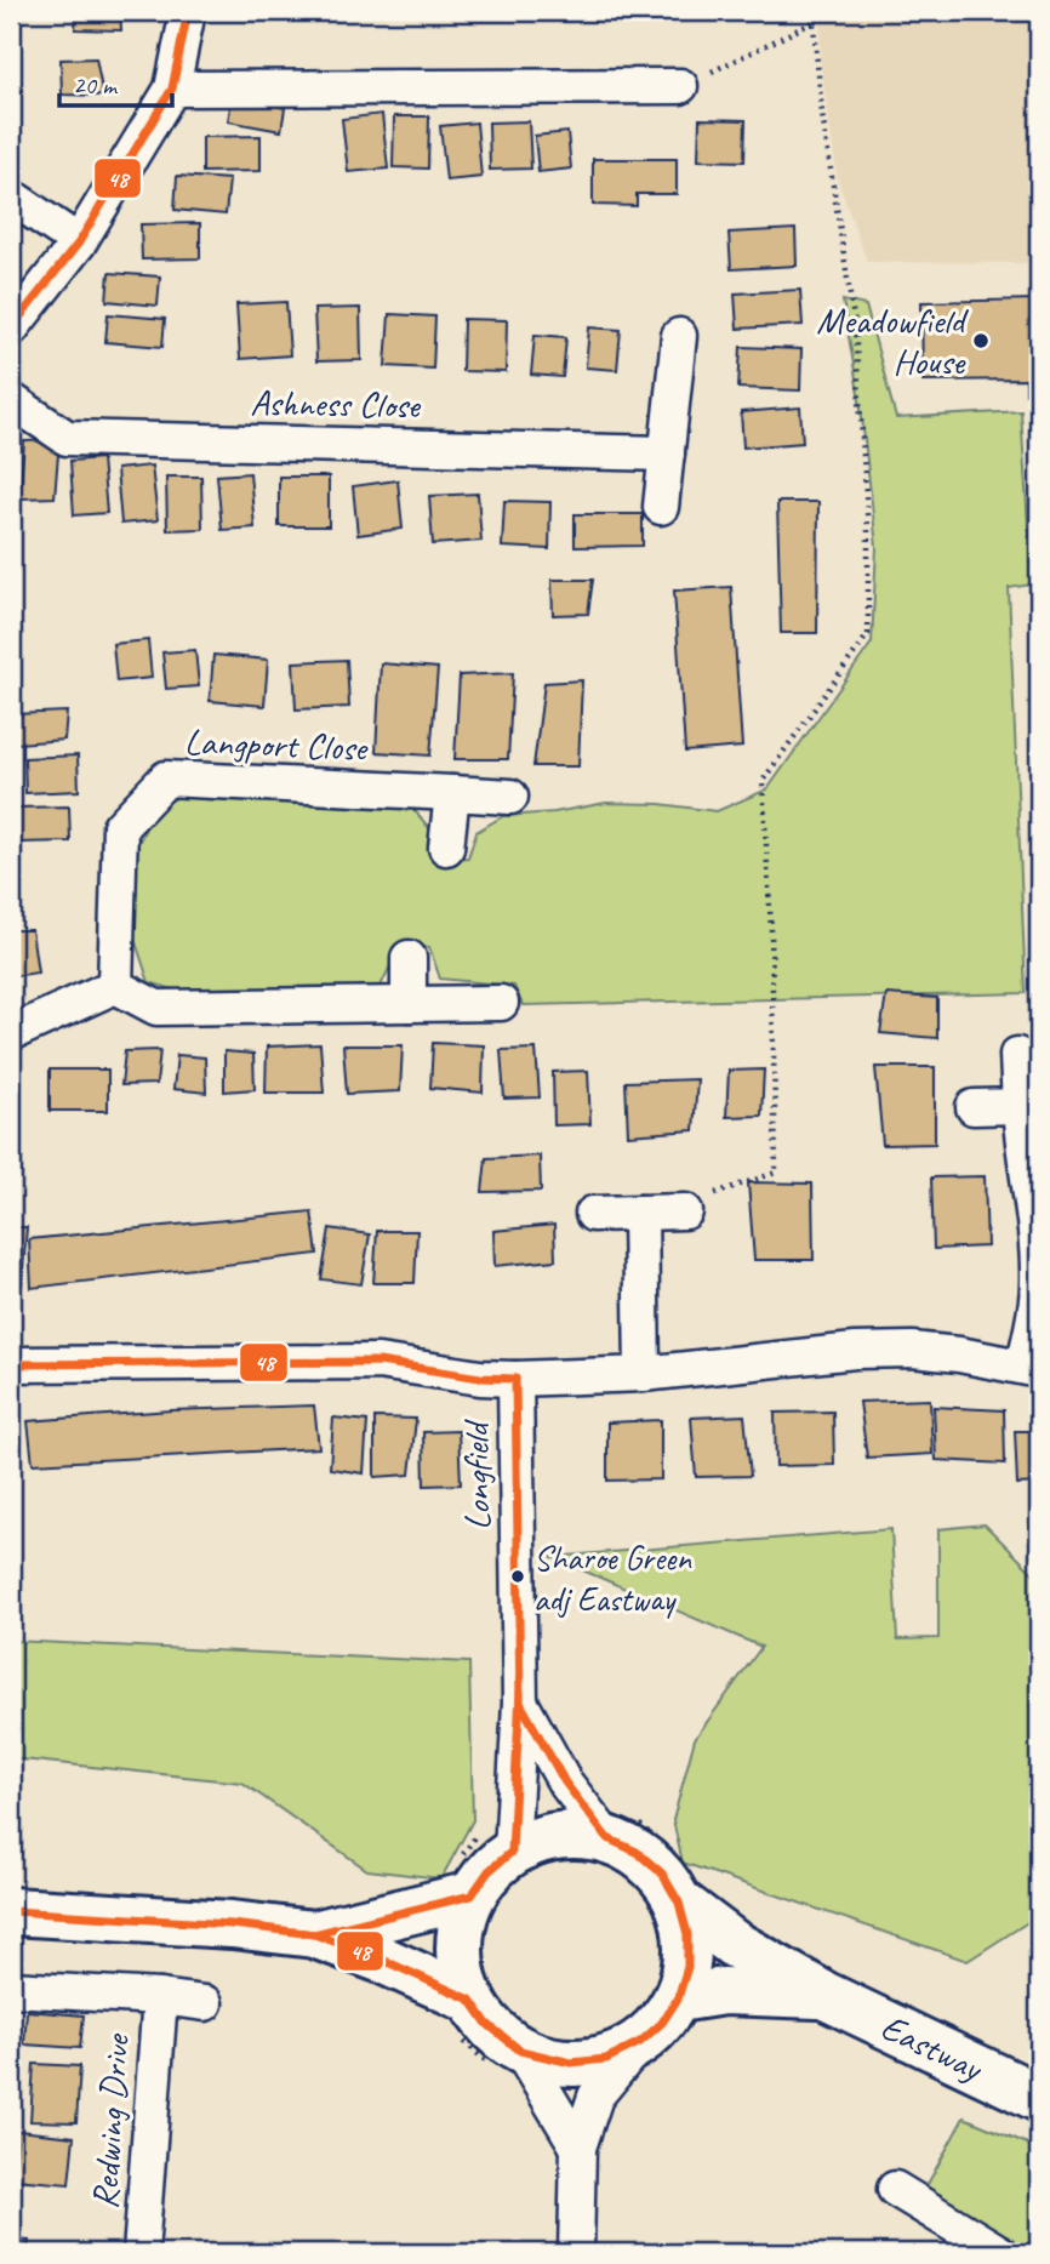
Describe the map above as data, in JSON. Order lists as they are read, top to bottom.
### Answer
{
  "streets": {
    "main road": ["Eastway"],
    "street": [
      "Ashness Close",
      "Langport Close",
      "Longfield",
      "Redwing Drive"
    ]
  },
  "crossings": [
    ["Longfield", "Eastway"]
  ],
  "places": ["Meadowfield House", "Sharoe Green adj Eastway"],
  "lines": ["transit line 48"],
  "scale_bar": "20 m"
}
